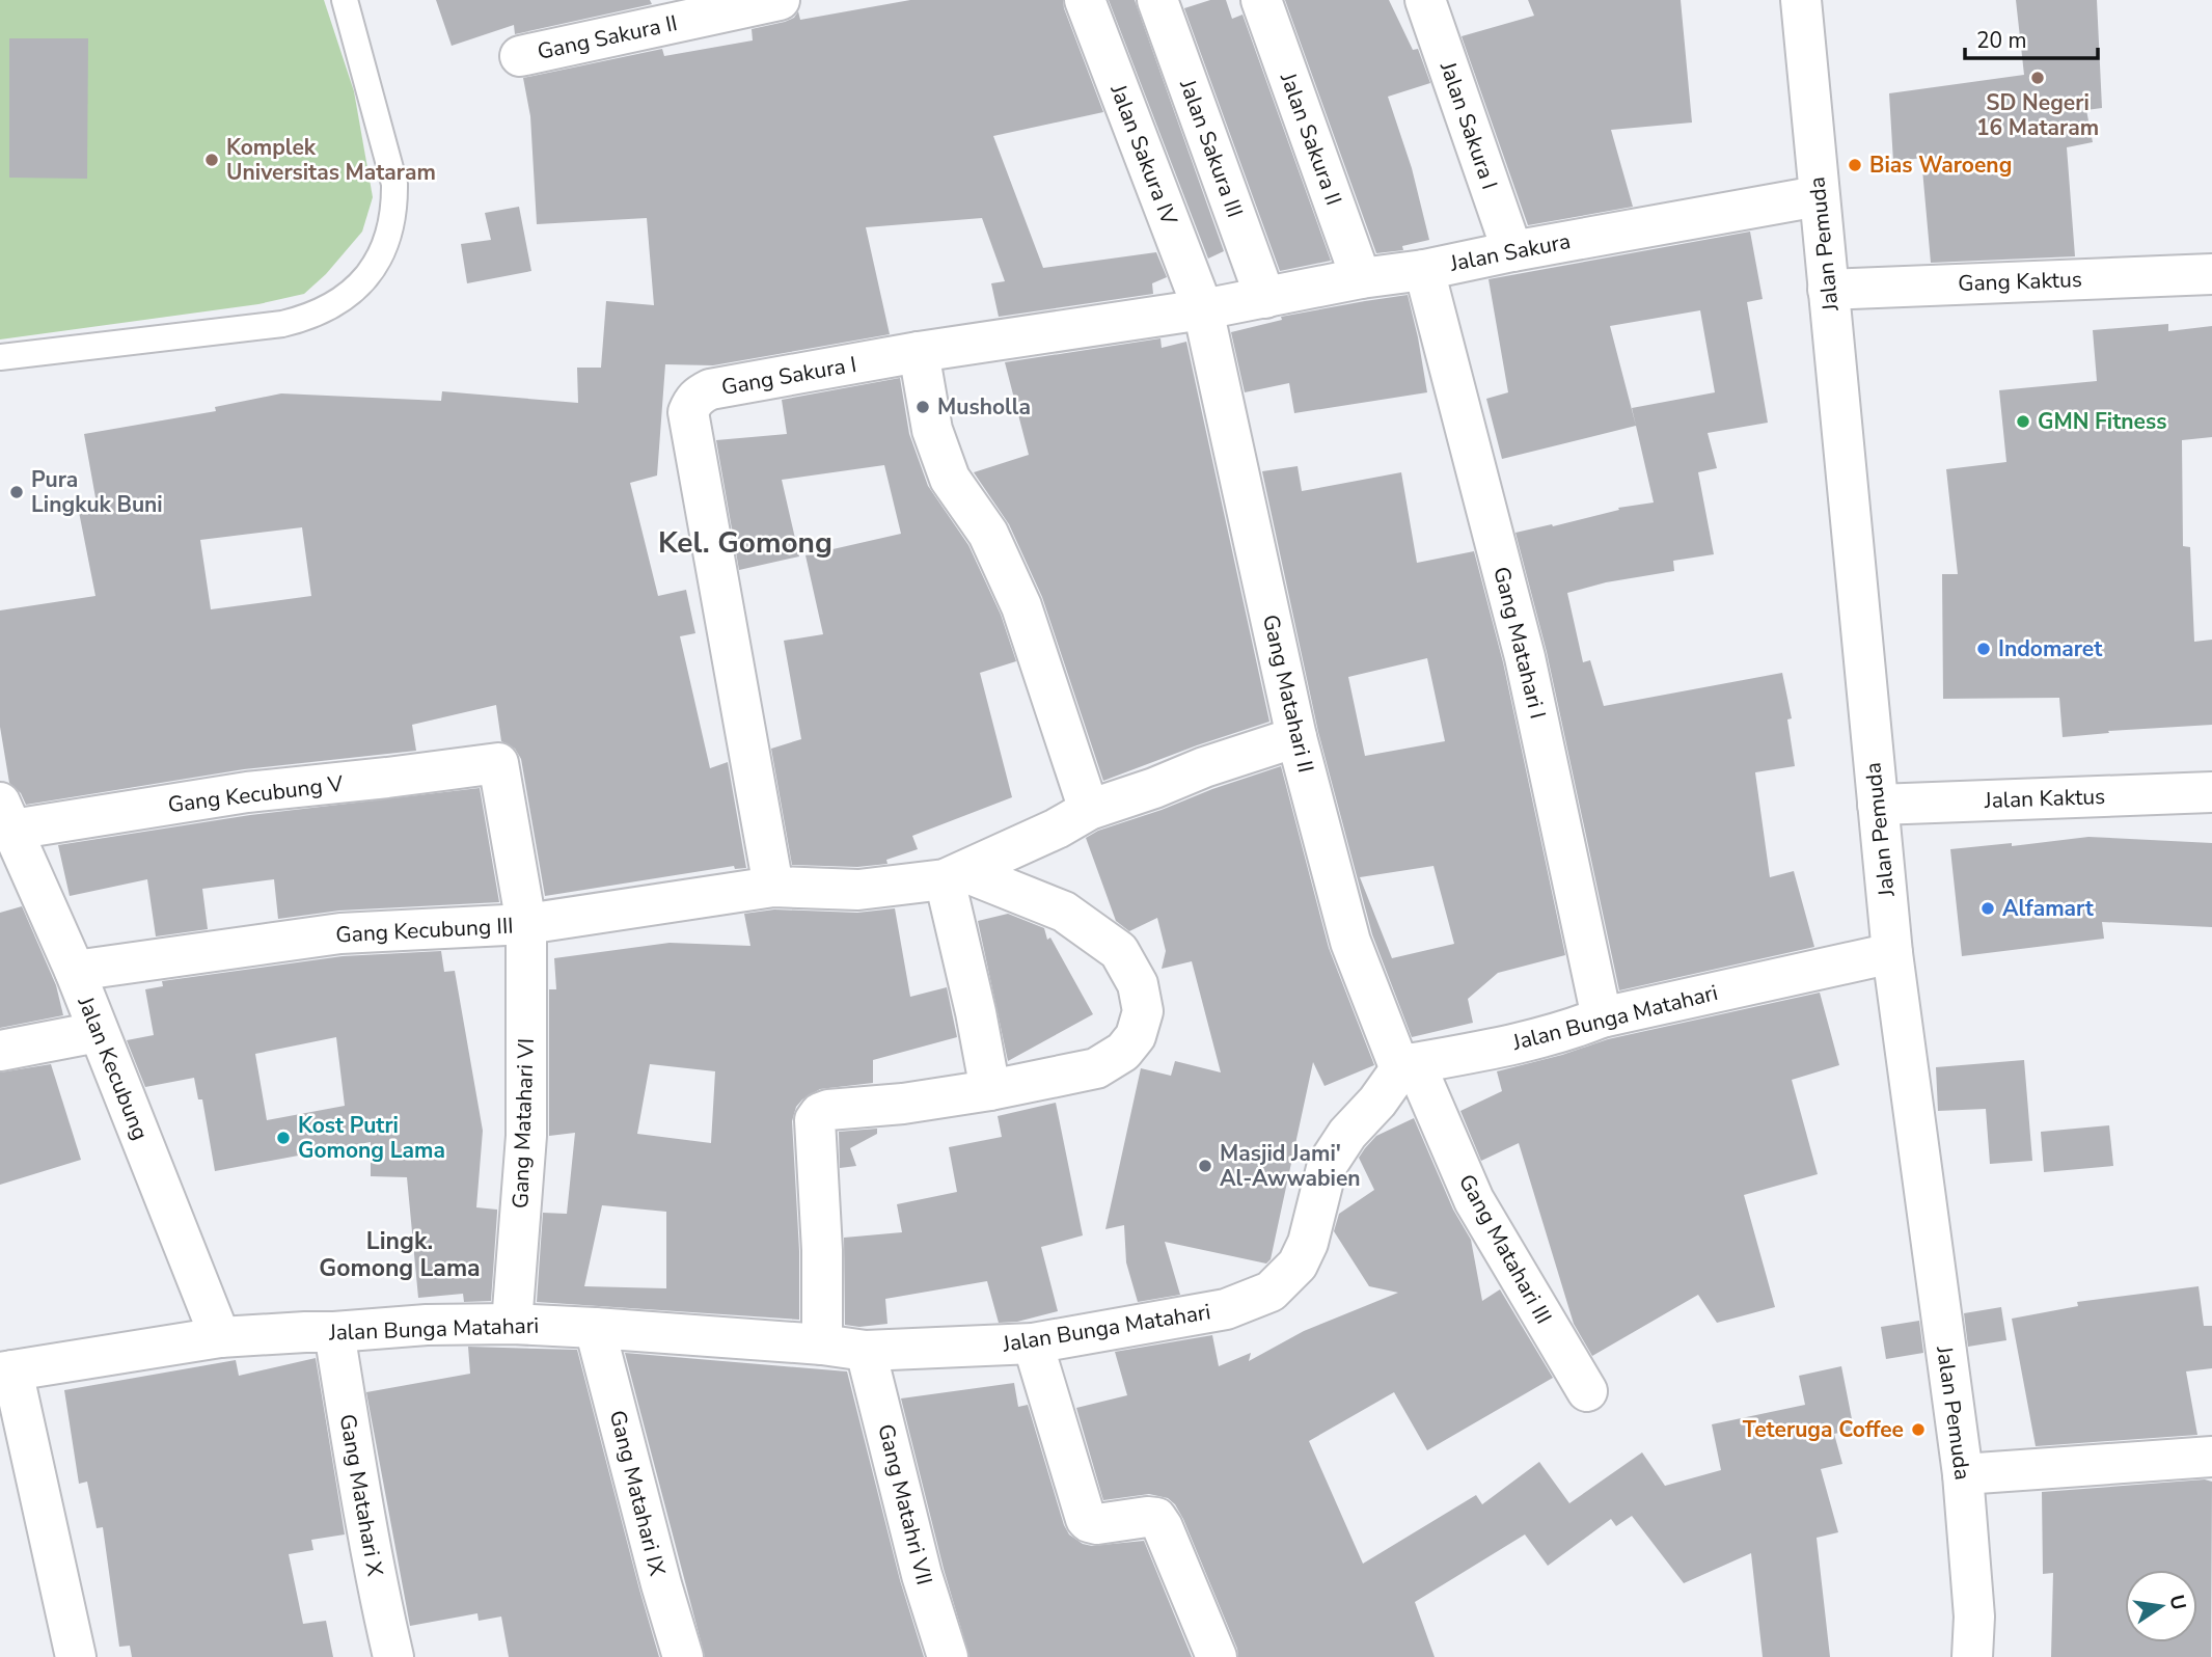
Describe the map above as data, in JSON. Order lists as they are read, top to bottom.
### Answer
{
  "streets": {
    "street": [
      "Gang Sakura II",
      "Jalan Sakura I",
      "Jalan Sakura II",
      "Jalan Sakura III",
      "Jalan Sakura IV",
      "Jalan Pemuda",
      "Jalan Sakura",
      "Gang Kaktus",
      "Gang Sakura I",
      "Gang Matahari I",
      "Gang Matahari II",
      "Gang Kecubung V",
      "Jalan Kaktus",
      "Gang Kecubung III",
      "Jalan Bunga Matahari",
      "Jalan Kecubung",
      "Gang Matahari VI",
      "Gang Matahari III",
      "Gang Matahari IX",
      "Gang Matahari X",
      "Gang Matahri VII"
    ]
  },
  "crossings": [
    ["Jalan Sakura I", "Jalan Sakura"],
    ["Jalan Sakura II", "Jalan Sakura"],
    ["Jalan Sakura III", "Jalan Sakura"],
    ["Jalan Sakura IV", "Jalan Sakura"],
    ["Jalan Sakura IV", "Gang Sakura I"],
    ["Jalan Sakura IV", "Gang Matahari II"],
    ["Jalan Pemuda", "Jalan Sakura"],
    ["Jalan Pemuda", "Gang Kaktus"],
    ["Jalan Pemuda", "Jalan Kaktus"],
    ["Jalan Pemuda", "Jalan Bunga Matahari"],
    ["Jalan Sakura", "Gang Sakura I"],
    ["Jalan Sakura", "Gang Matahari I"],
    ["Jalan Sakura", "Gang Matahari II"],
    ["Gang Sakura I", "Gang Matahari II"],
    ["Gang Sakura I", "Gang Kecubung III"],
    ["Gang Matahari I", "Jalan Bunga Matahari"],
    ["Gang Matahari II", "Jalan Bunga Matahari"],
    ["Gang Matahari II", "Gang Matahari III"],
    ["Gang Kecubung V", "Jalan Kecubung"],
    ["Gang Kecubung V", "Gang Matahari VI"],
    ["Gang Kecubung III", "Jalan Kecubung"],
    ["Gang Kecubung III", "Gang Matahari VI"],
    ["Jalan Bunga Matahari", "Jalan Kecubung"],
    ["Jalan Bunga Matahari", "Gang Matahari VI"],
    ["Jalan Bunga Matahari", "Gang Matahari III"],
    ["Jalan Bunga Matahari", "Gang Matahari IX"],
    ["Jalan Bunga Matahari", "Gang Matahari X"],
    ["Jalan Bunga Matahari", "Gang Matahri VII"]
  ],
  "districts": ["Kel. Gomong", "Lingk. Gomong Lama"],
  "places": [
    "SD Negeri 16 Mataram",
    "Komplek Universitas Mataram",
    "Bias Waroeng",
    "Musholla",
    "GMN Fitness",
    "Pura Lingkuk Buni",
    "Indomaret",
    "Alfamart",
    "Kost Putri Gomong Lama",
    "Masjid Jami' Al-Awwabien",
    "Teteruga Coffee"
  ],
  "scale_bar": "20 m",
  "north": "right"
}
